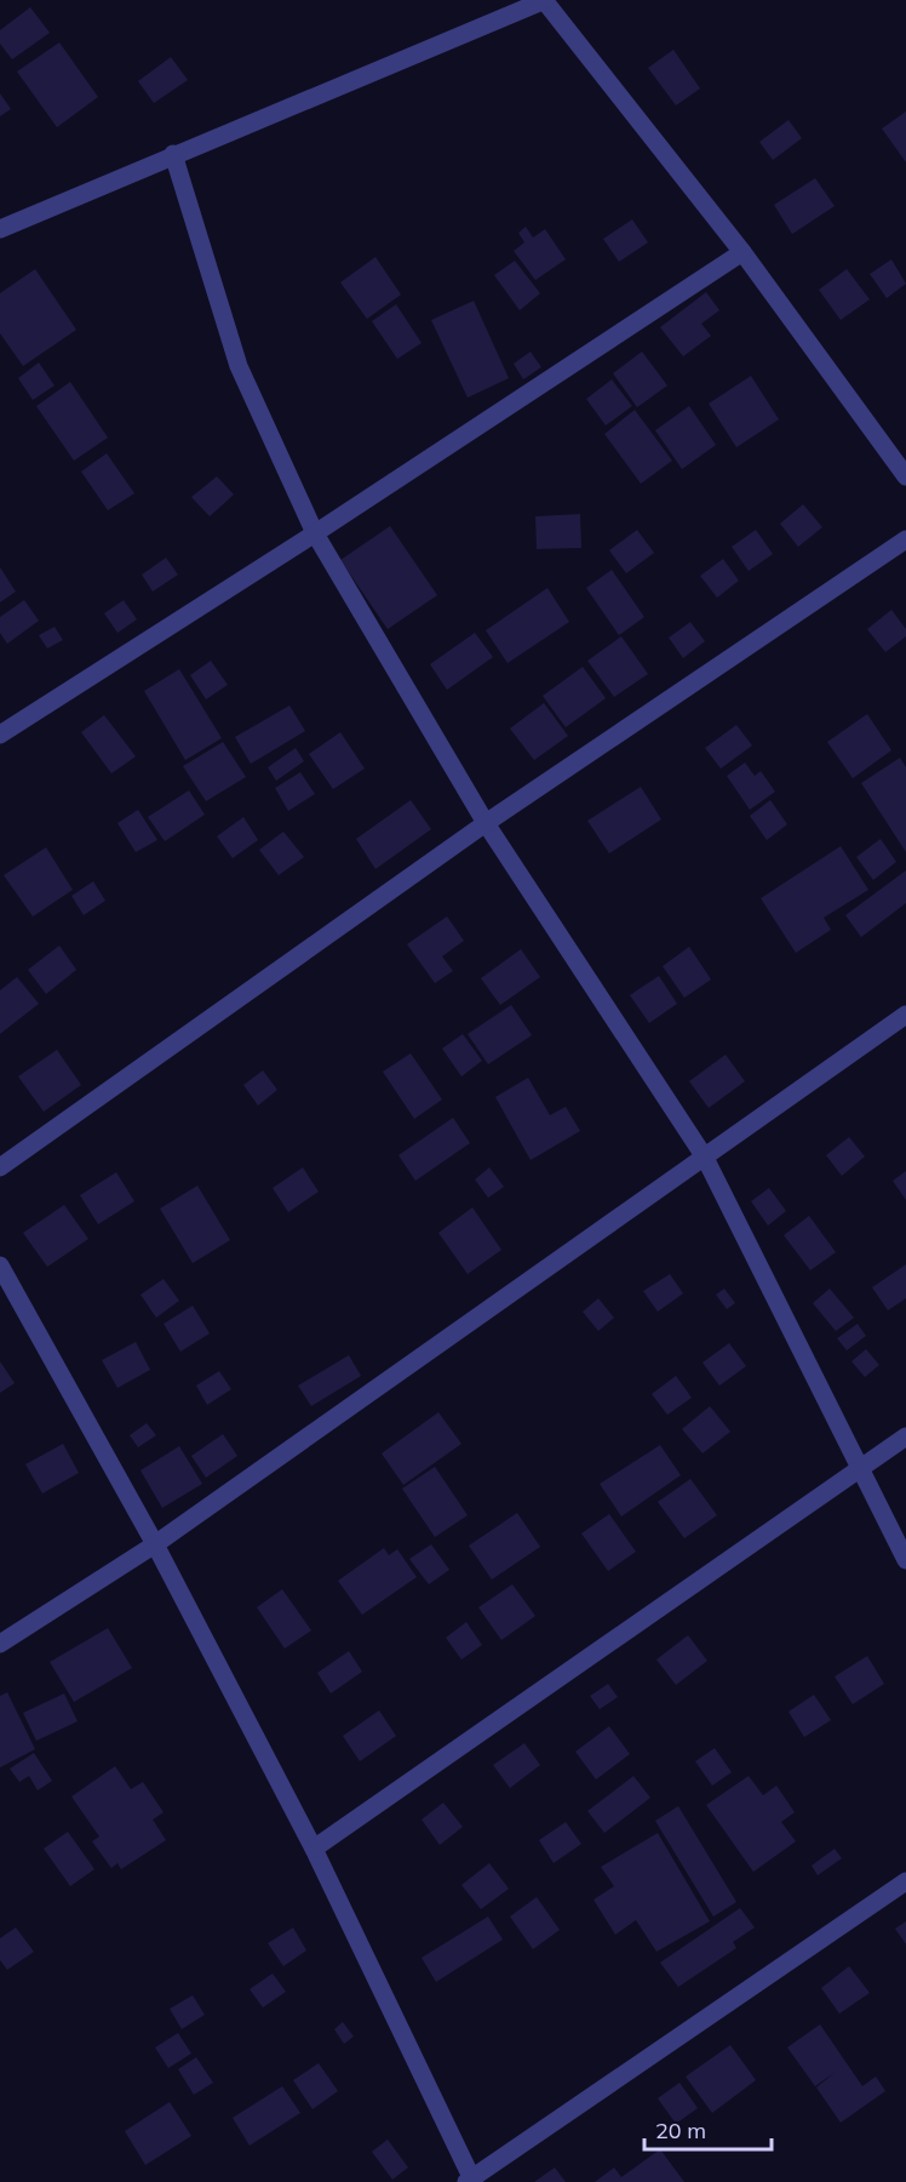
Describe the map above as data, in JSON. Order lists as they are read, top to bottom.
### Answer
{
  "scale_bar": "20 m"
}
